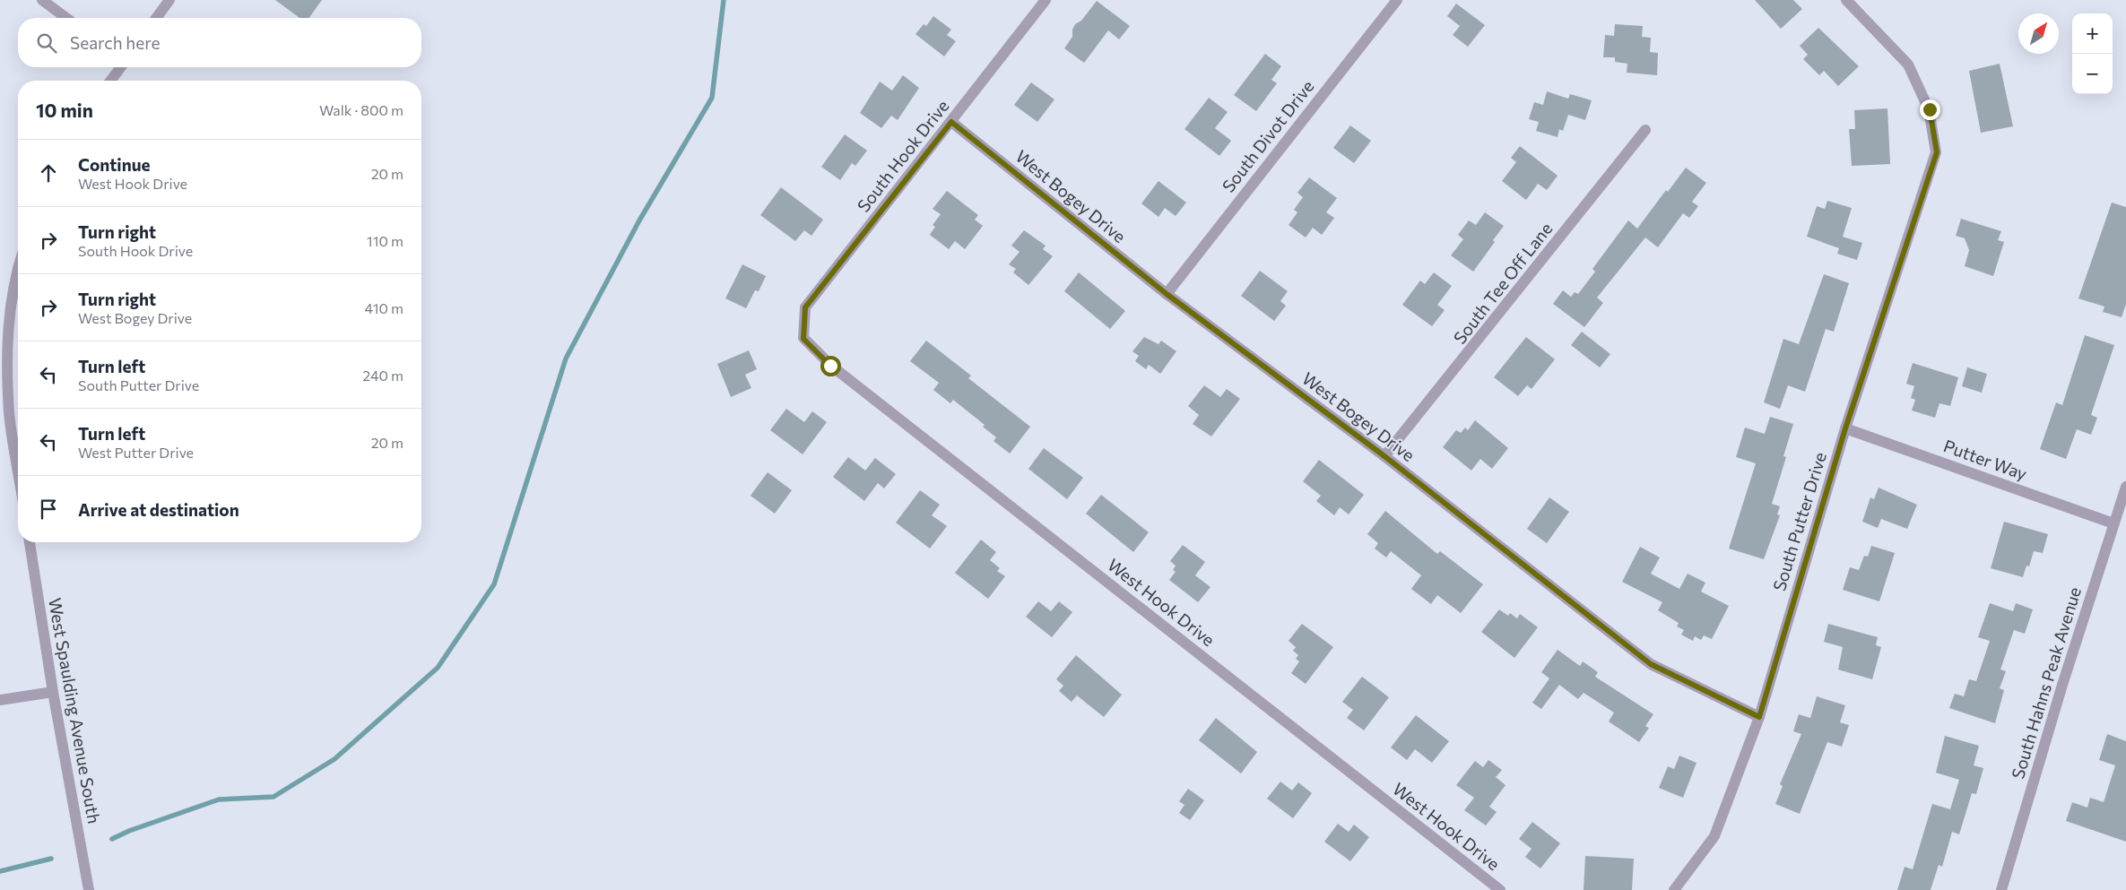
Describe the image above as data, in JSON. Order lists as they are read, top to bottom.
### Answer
{
  "streets": {
    "street": [
      "South Divot Drive",
      "South Hook Drive",
      "West Bogey Drive",
      "South Tee Off Lane",
      "Putter Way",
      "South Putter Drive",
      "West Hook Drive",
      "South Hahns Peak Avenue",
      "West Spaulding Avenue South"
    ]
  },
  "crossings": [
    ["South Divot Drive", "West Bogey Drive"],
    ["South Hook Drive", "West Bogey Drive"],
    ["South Hook Drive", "West Hook Drive"],
    ["West Bogey Drive", "South Tee Off Lane"],
    ["West Bogey Drive", "South Putter Drive"],
    ["Putter Way", "South Putter Drive"],
    ["Putter Way", "South Hahns Peak Avenue"]
  ],
  "north": "top right",
  "page": {
    "map_buttons": ["+", "−"],
    "search": "Search here",
    "heading": ["10 min", "Walk · 800 m"],
    "list": [
      ["Continue", "West Hook Drive", "20 m"],
      ["Turn right", "South Hook Drive", "110 m"],
      ["Turn right", "West Bogey Drive", "410 m"],
      ["Turn left", "South Putter Drive", "240 m"],
      ["Turn left", "West Putter Drive", "20 m"],
      "Arrive at destination"
    ]
  }
}
